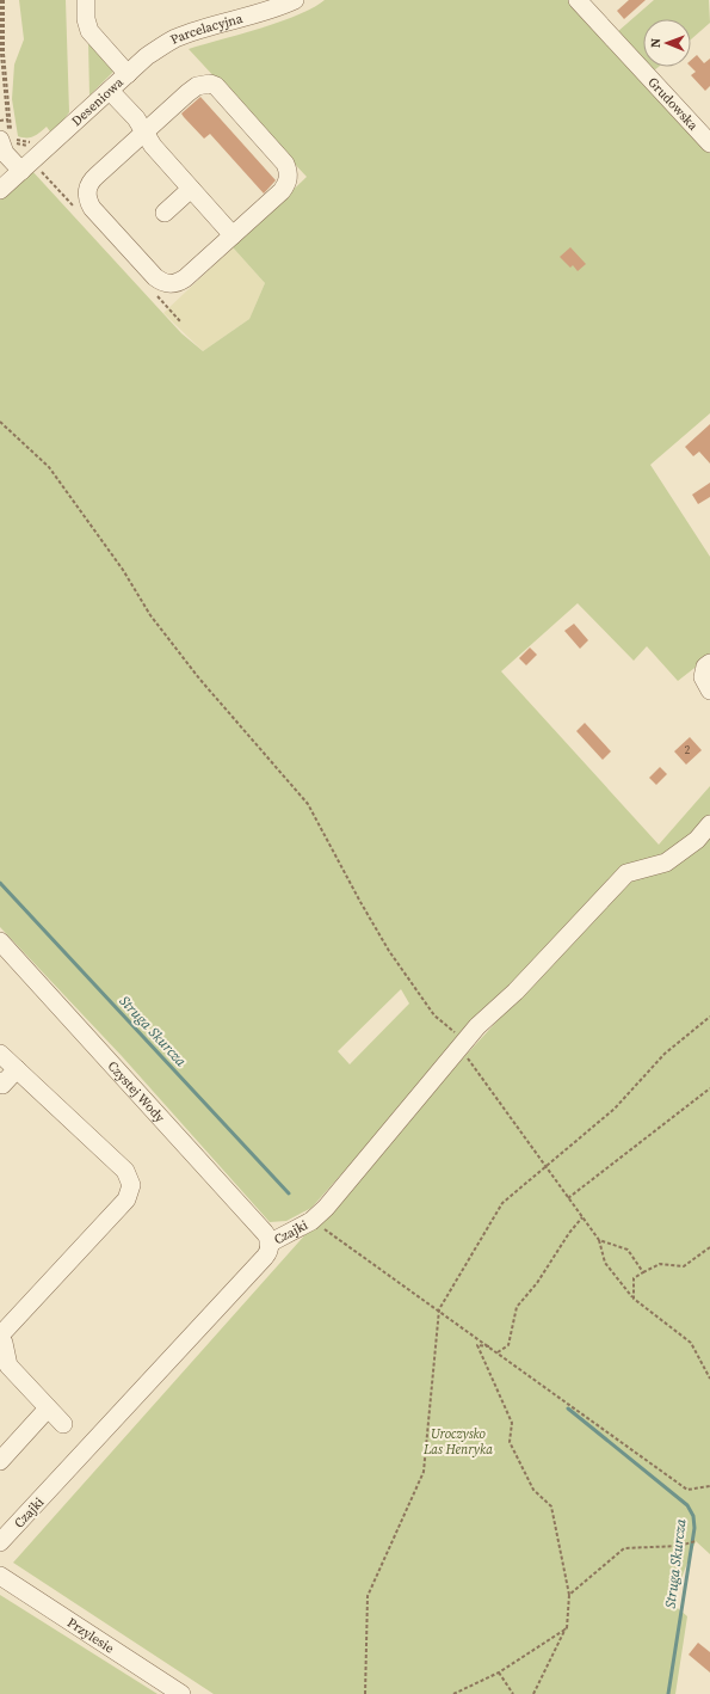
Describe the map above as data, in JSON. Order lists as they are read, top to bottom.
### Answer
{
  "streets": {
    "street": [
      "Parcelacyjna",
      "Deseniowa",
      "Grudowska",
      "Czystej Wody",
      "Czajki",
      "Przylesie"
    ]
  },
  "crossings": [
    ["Parcelacyjna", "Deseniowa"],
    ["Czystej Wody", "Czajki"]
  ],
  "water": ["Struga Skurcza"],
  "parks": ["Uroczysko Las Henryka"],
  "house_numbers": ["2"],
  "north": "left"
}
